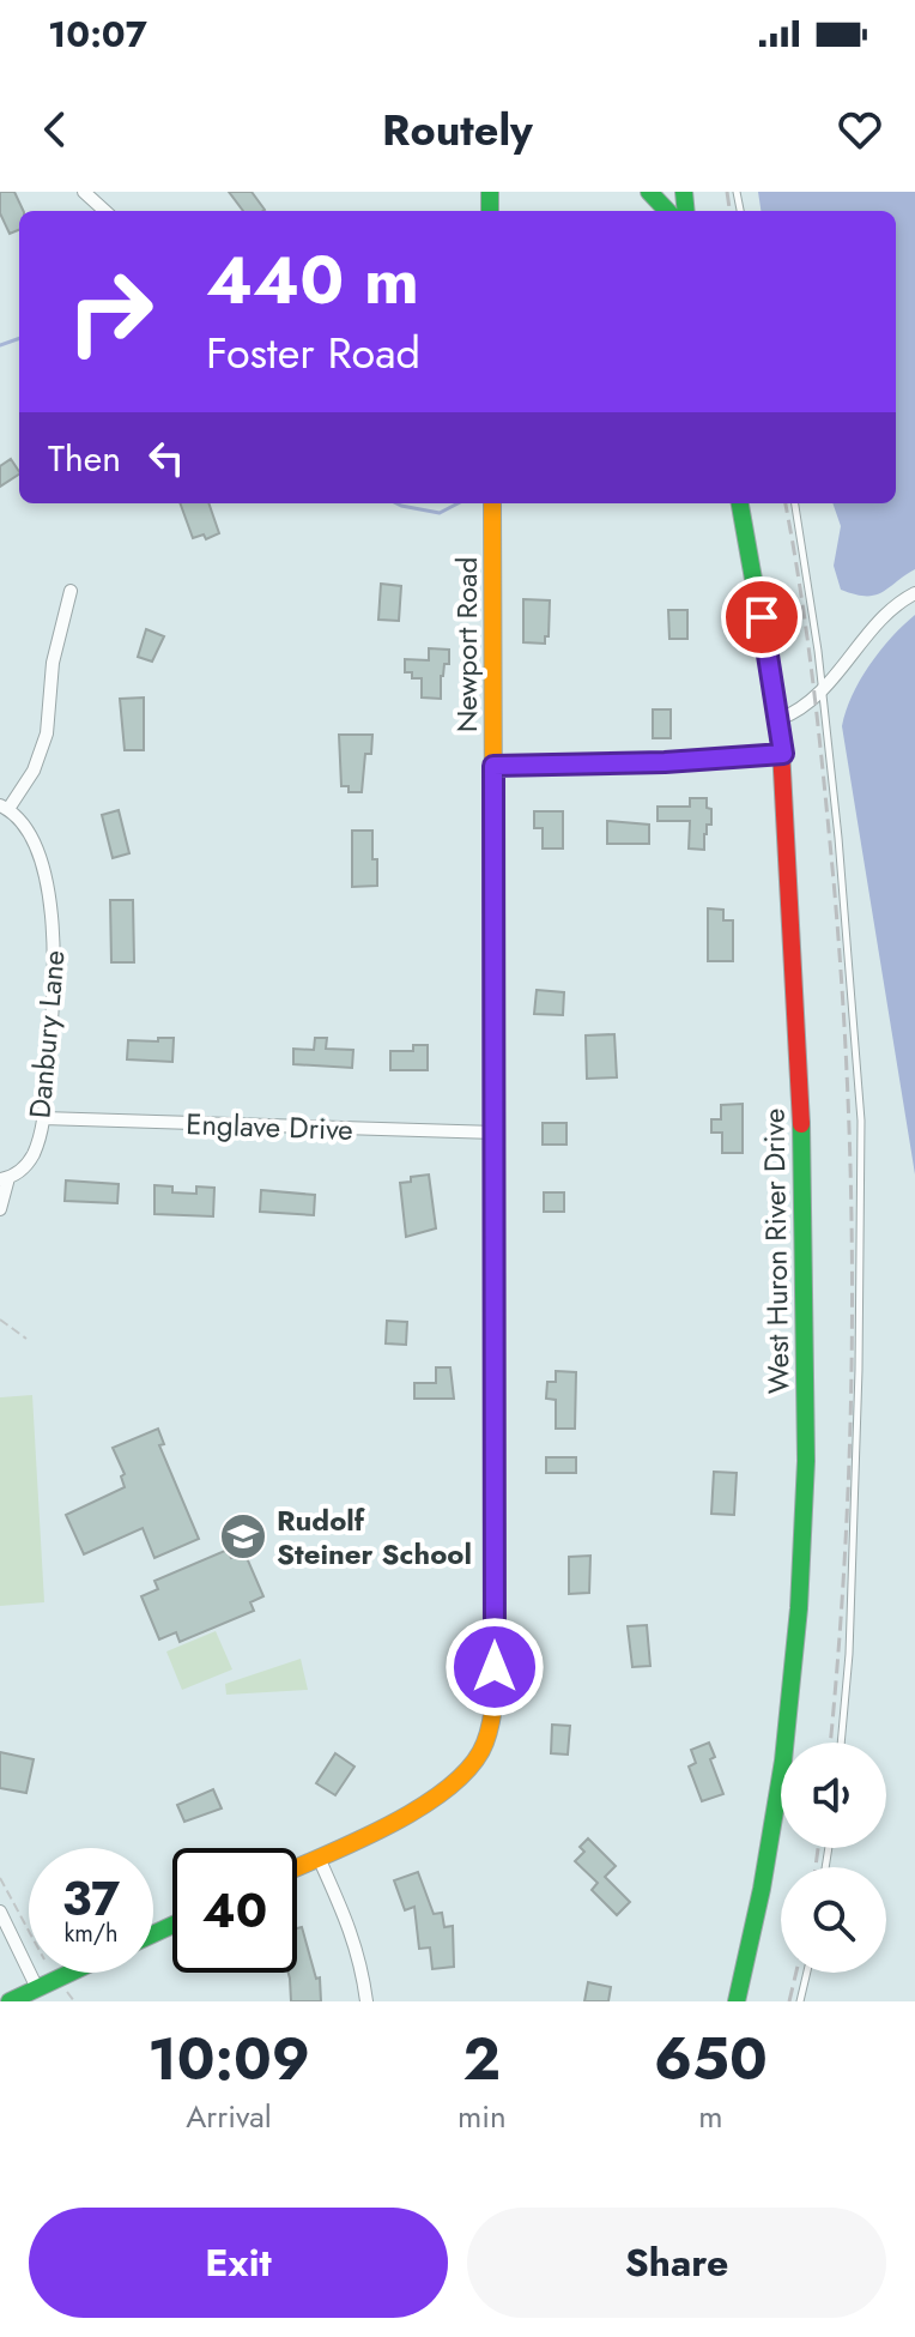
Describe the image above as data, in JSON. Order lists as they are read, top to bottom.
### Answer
{
  "streets": {
    "street": [
      "Newport Road",
      "Danbury Lane",
      "Englave Drive",
      "West Huron River Drive"
    ]
  },
  "crossings": [
    ["Newport Road", "Englave Drive"],
    ["Danbury Lane", "Englave Drive"]
  ],
  "places": {
    "school or university": ["Rudolf Steiner School"]
  },
  "page": {
    "status": "10:07",
    "header": "Routely",
    "turn": ["440 m", "Foster Road"],
    "then": "Then",
    "speed": "37 km/h",
    "limit": "40",
    "eta": [
      "10:09",
      "Arrival",
      "2",
      "min",
      "650",
      "m"
    ],
    "buttons": ["Exit", "Share"]
  }
}
